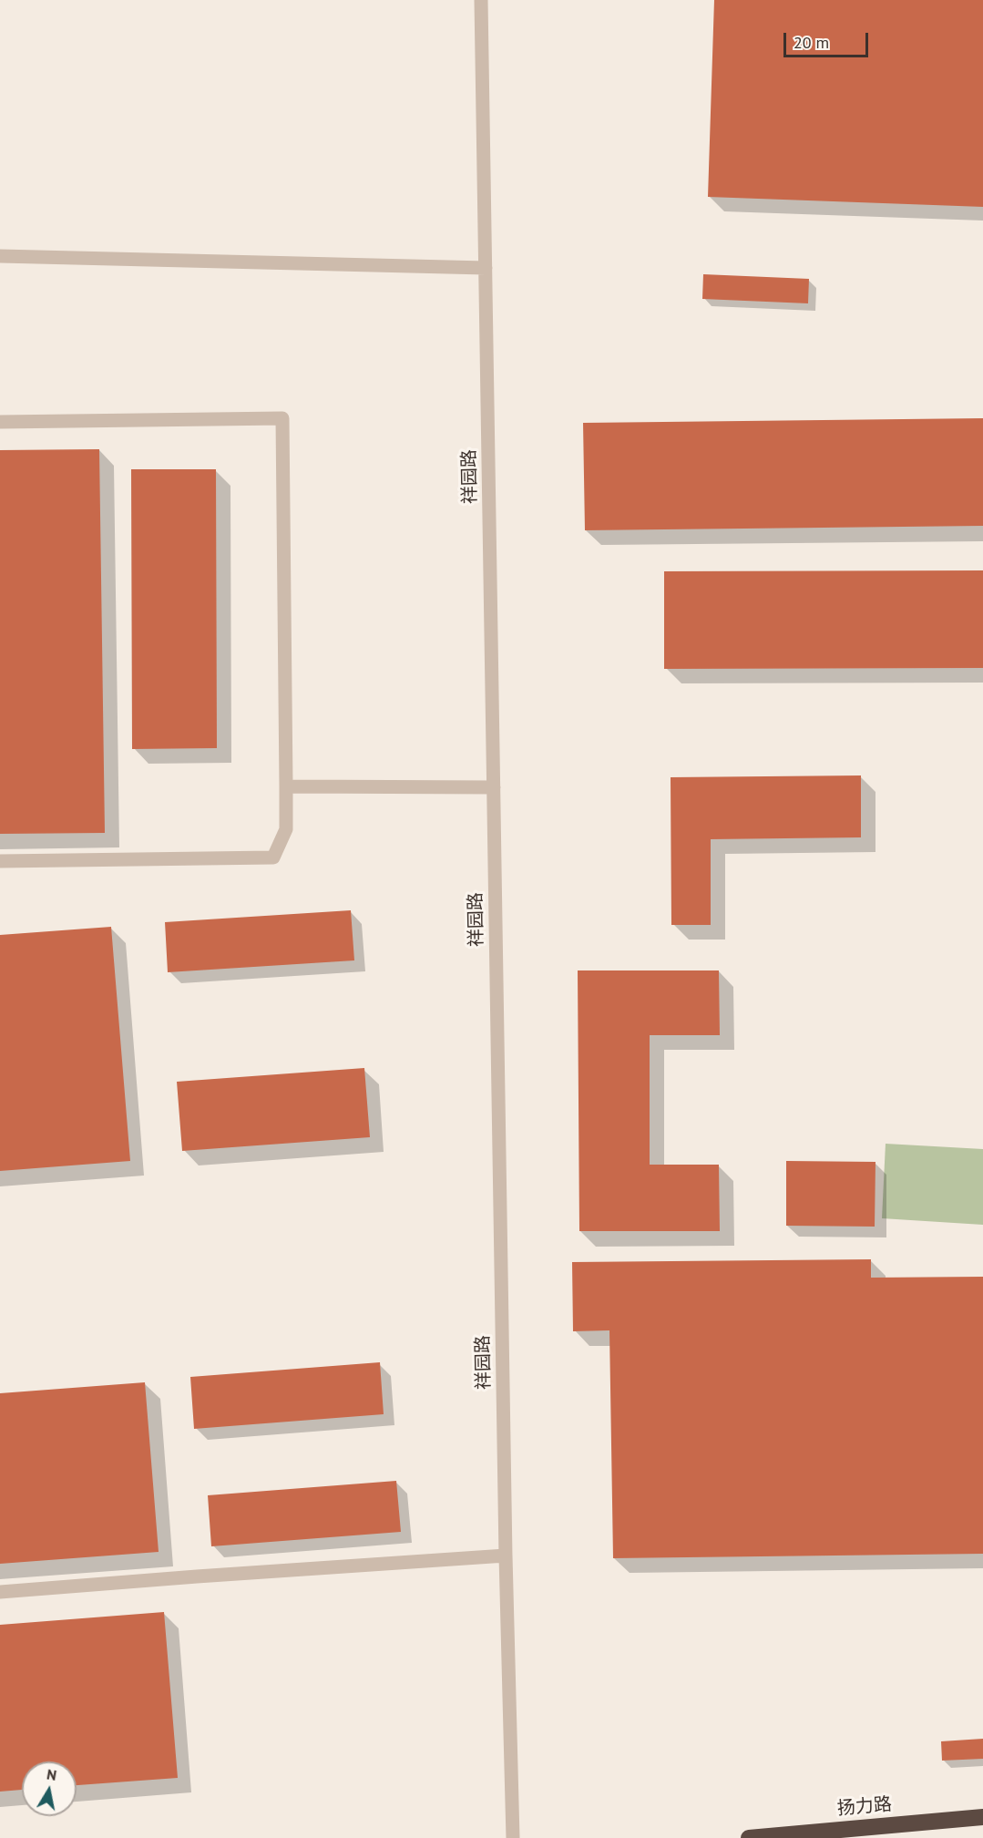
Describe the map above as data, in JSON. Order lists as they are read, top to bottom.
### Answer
{
  "streets": {
    "highway": ["扬力路"],
    "street": ["祥园路"]
  },
  "scale_bar": "20 m",
  "north": "top"
}
